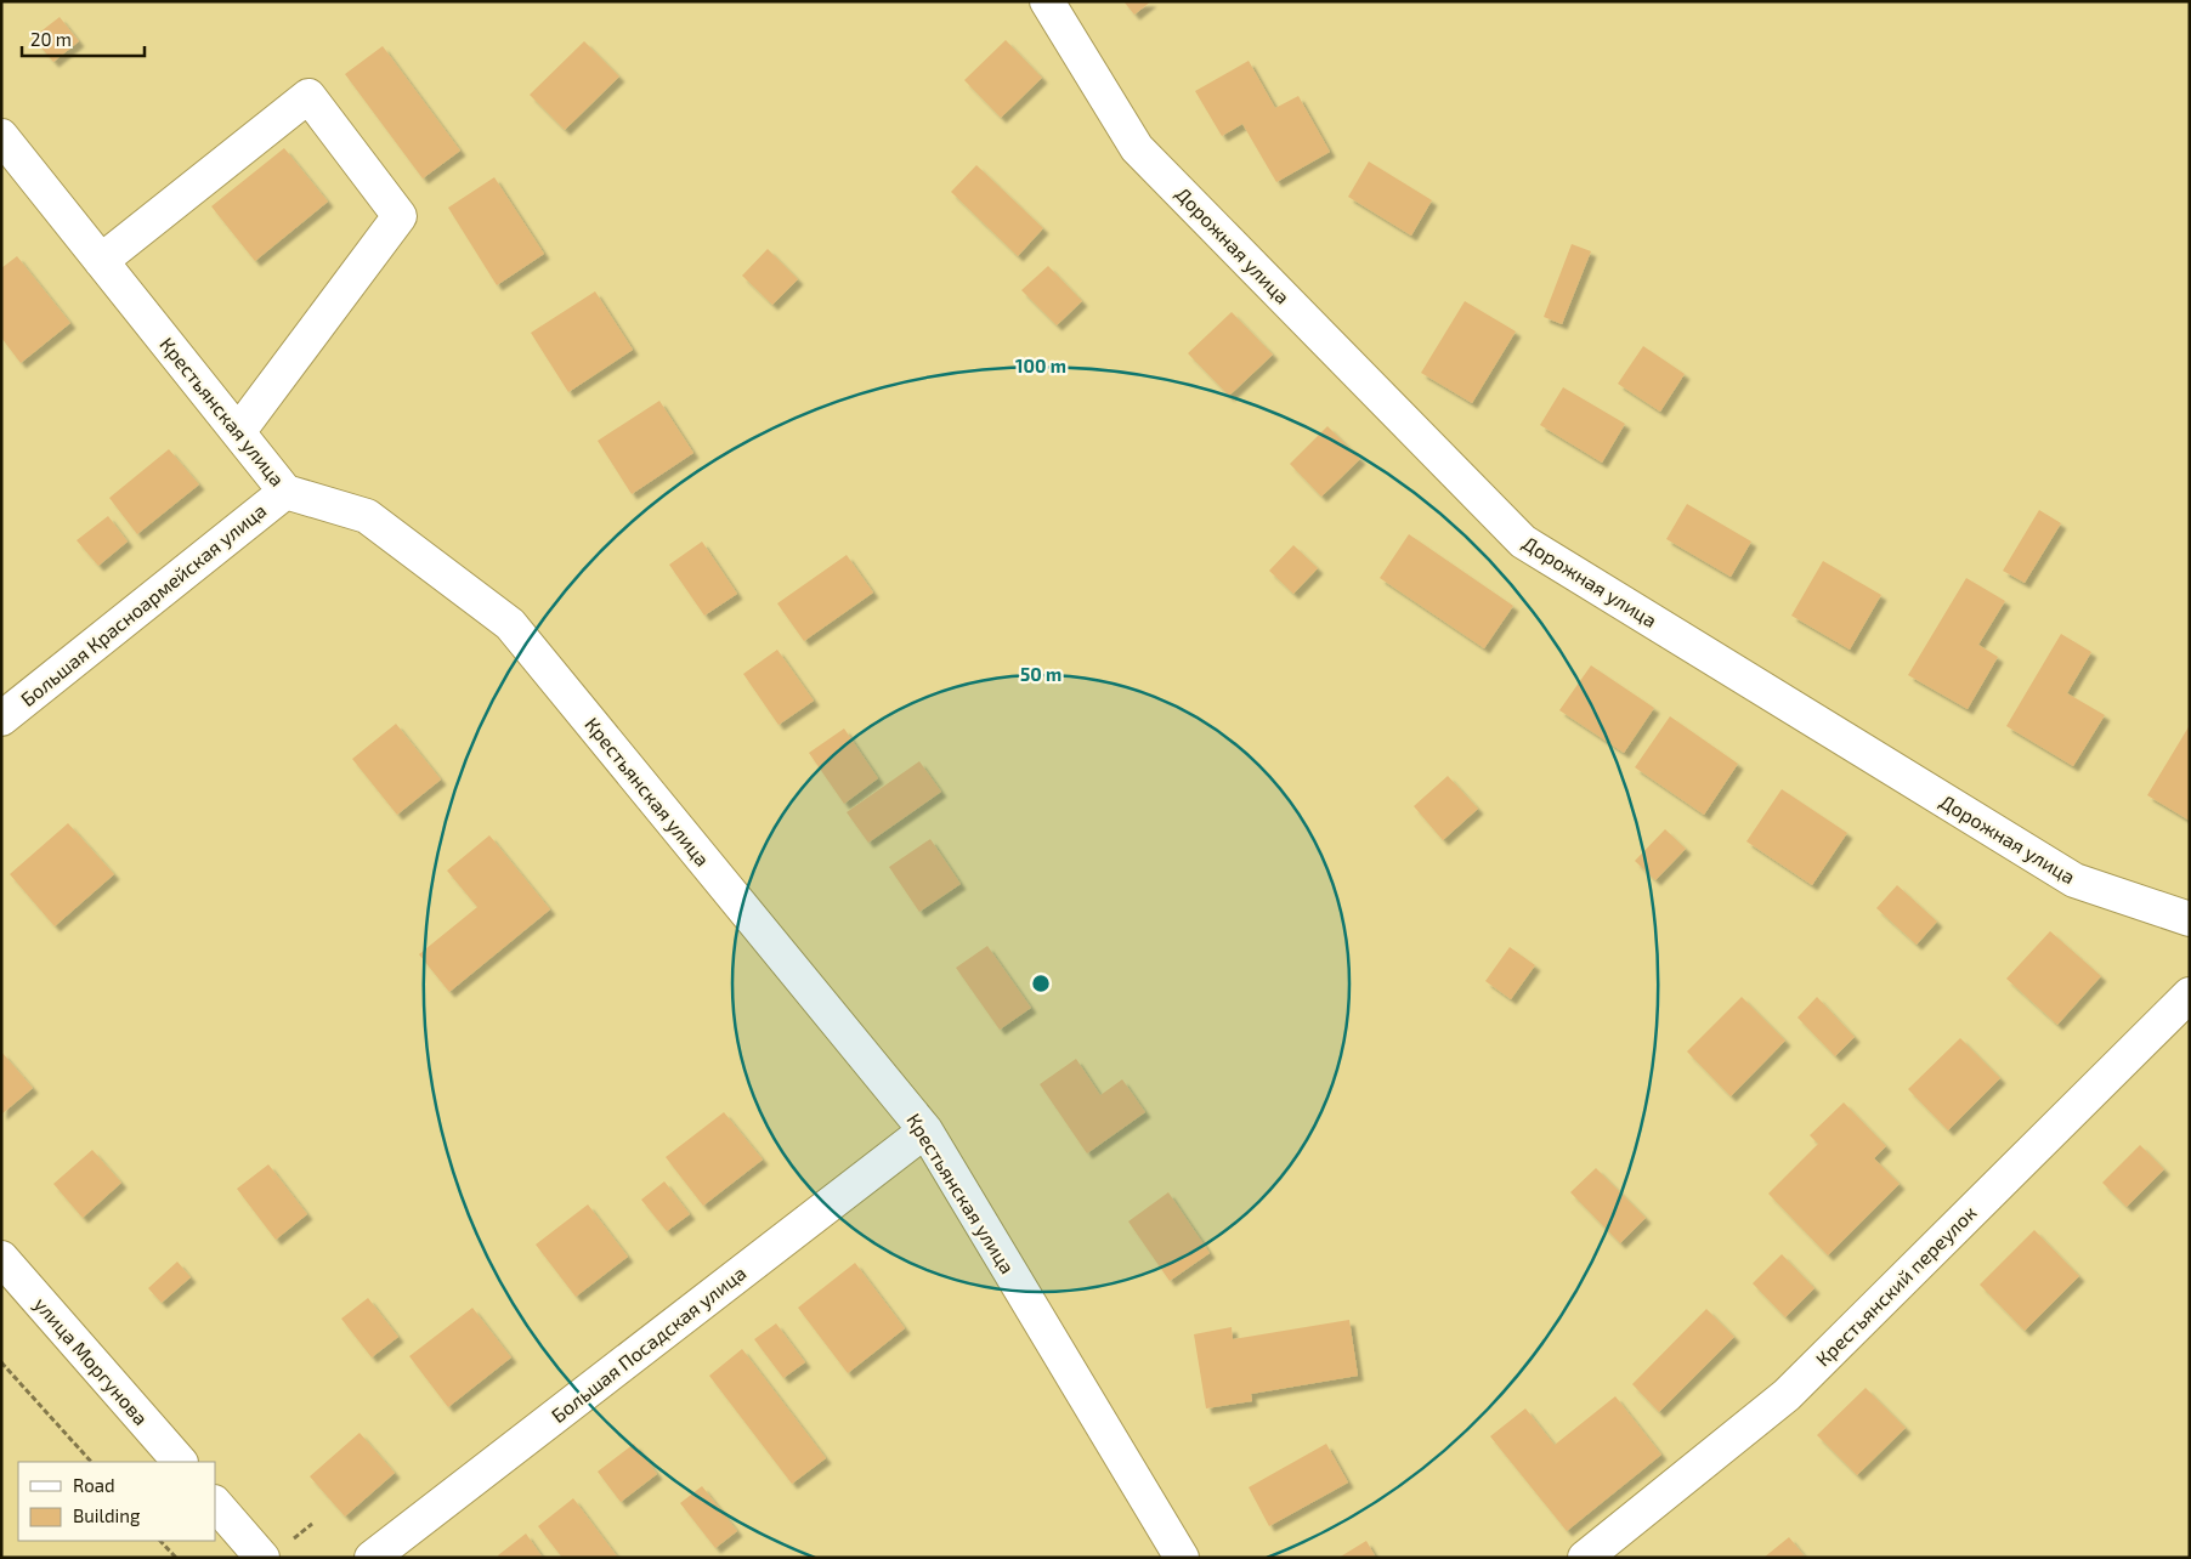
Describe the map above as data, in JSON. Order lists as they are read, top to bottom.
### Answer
{
  "streets": {
    "street": [
      "Дорожная улица",
      "Крестьянская улица",
      "Большая Красноармейская улица",
      "Крестьянский переулок",
      "Большая Посадская улица",
      "улица Моргунова"
    ]
  },
  "crossings": [
    ["Крестьянская улица", "Большая Красноармейская улица"],
    ["Крестьянская улица", "Большая Посадская улица"]
  ],
  "legend": ["Road", "Building"],
  "scale_bar": "20 m",
  "rings": ["100 m", "50 m"]
}
